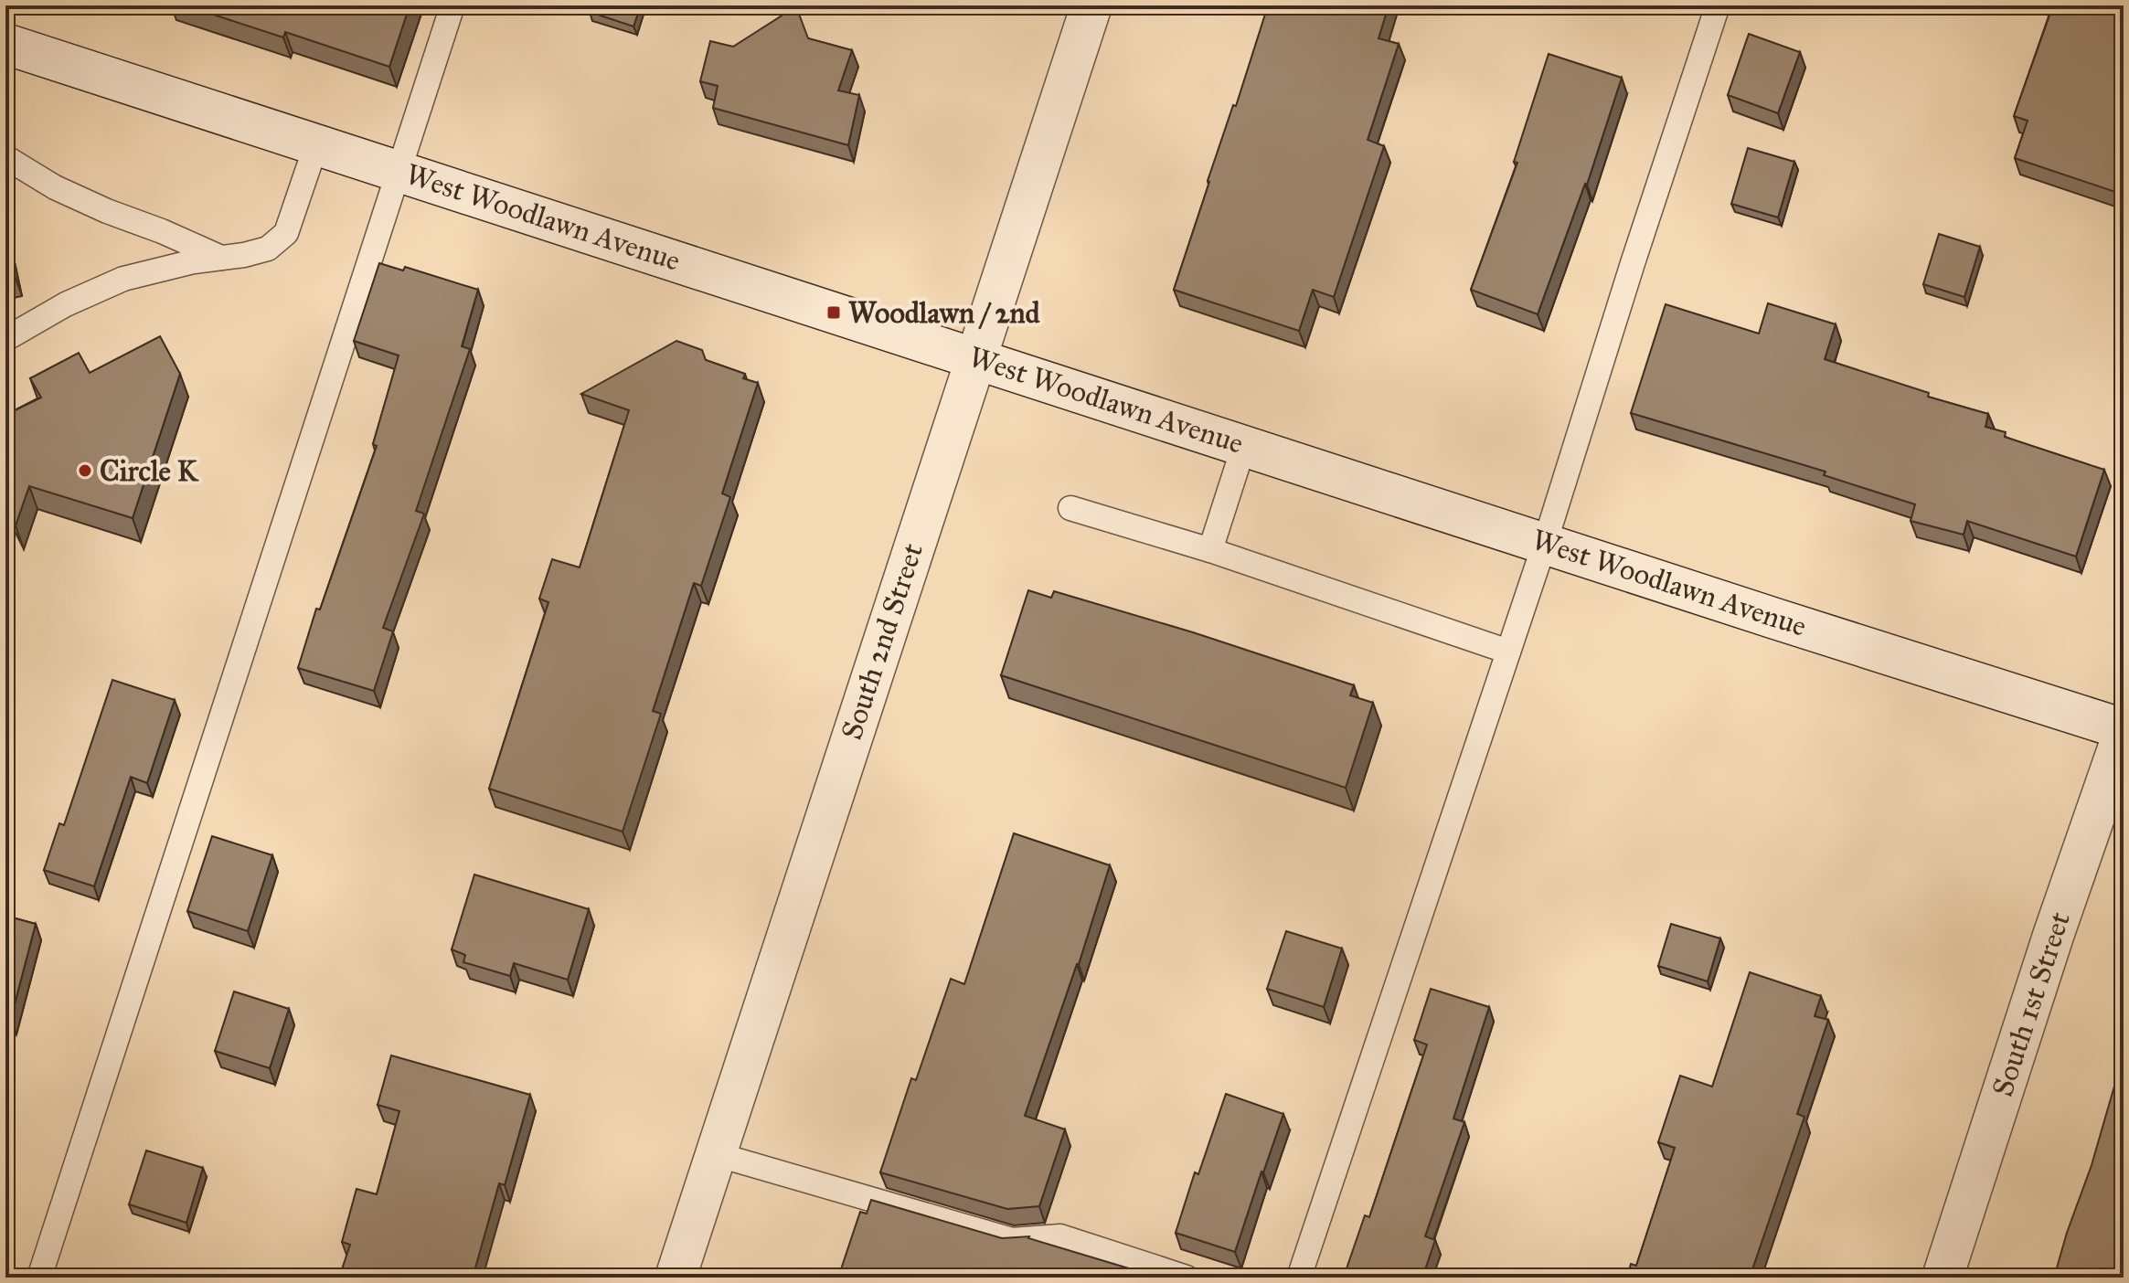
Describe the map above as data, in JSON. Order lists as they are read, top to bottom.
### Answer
{
  "streets": {
    "main road": ["West Woodlawn Avenue", "South 2nd Street", "South 1st Street"]
  },
  "crossings": [
    ["West Woodlawn Avenue", "South 2nd Street"],
    ["West Woodlawn Avenue", "South 1st Street"]
  ],
  "places": {
    "transit": ["Woodlawn / 2nd"],
    "other": ["Circle K"]
  }
}
